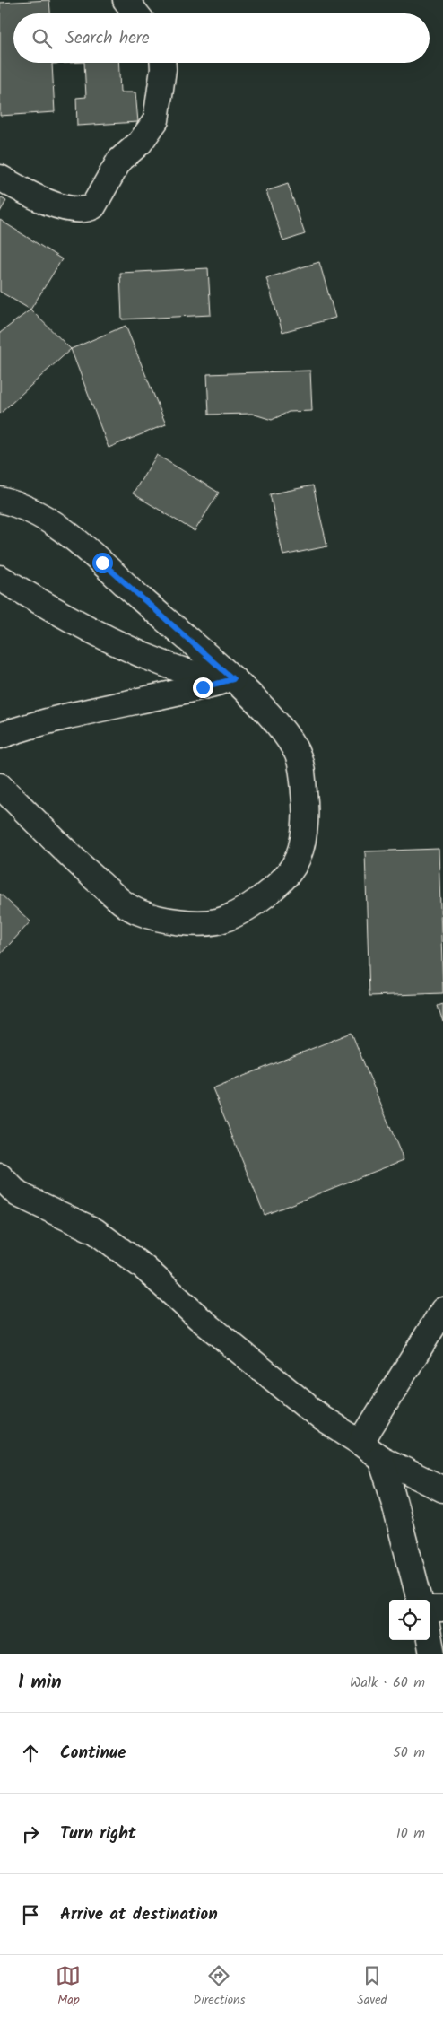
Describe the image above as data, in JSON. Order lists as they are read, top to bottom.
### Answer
{
  "page": {
    "search": "Search here",
    "heading": ["1 min", "Walk · 60 m"],
    "list": [
      ["Continue", "50 m"],
      ["Turn right", "10 m"],
      "Arrive at destination"
    ],
    "nav": ["Map", "Directions", "Saved"]
  }
}
